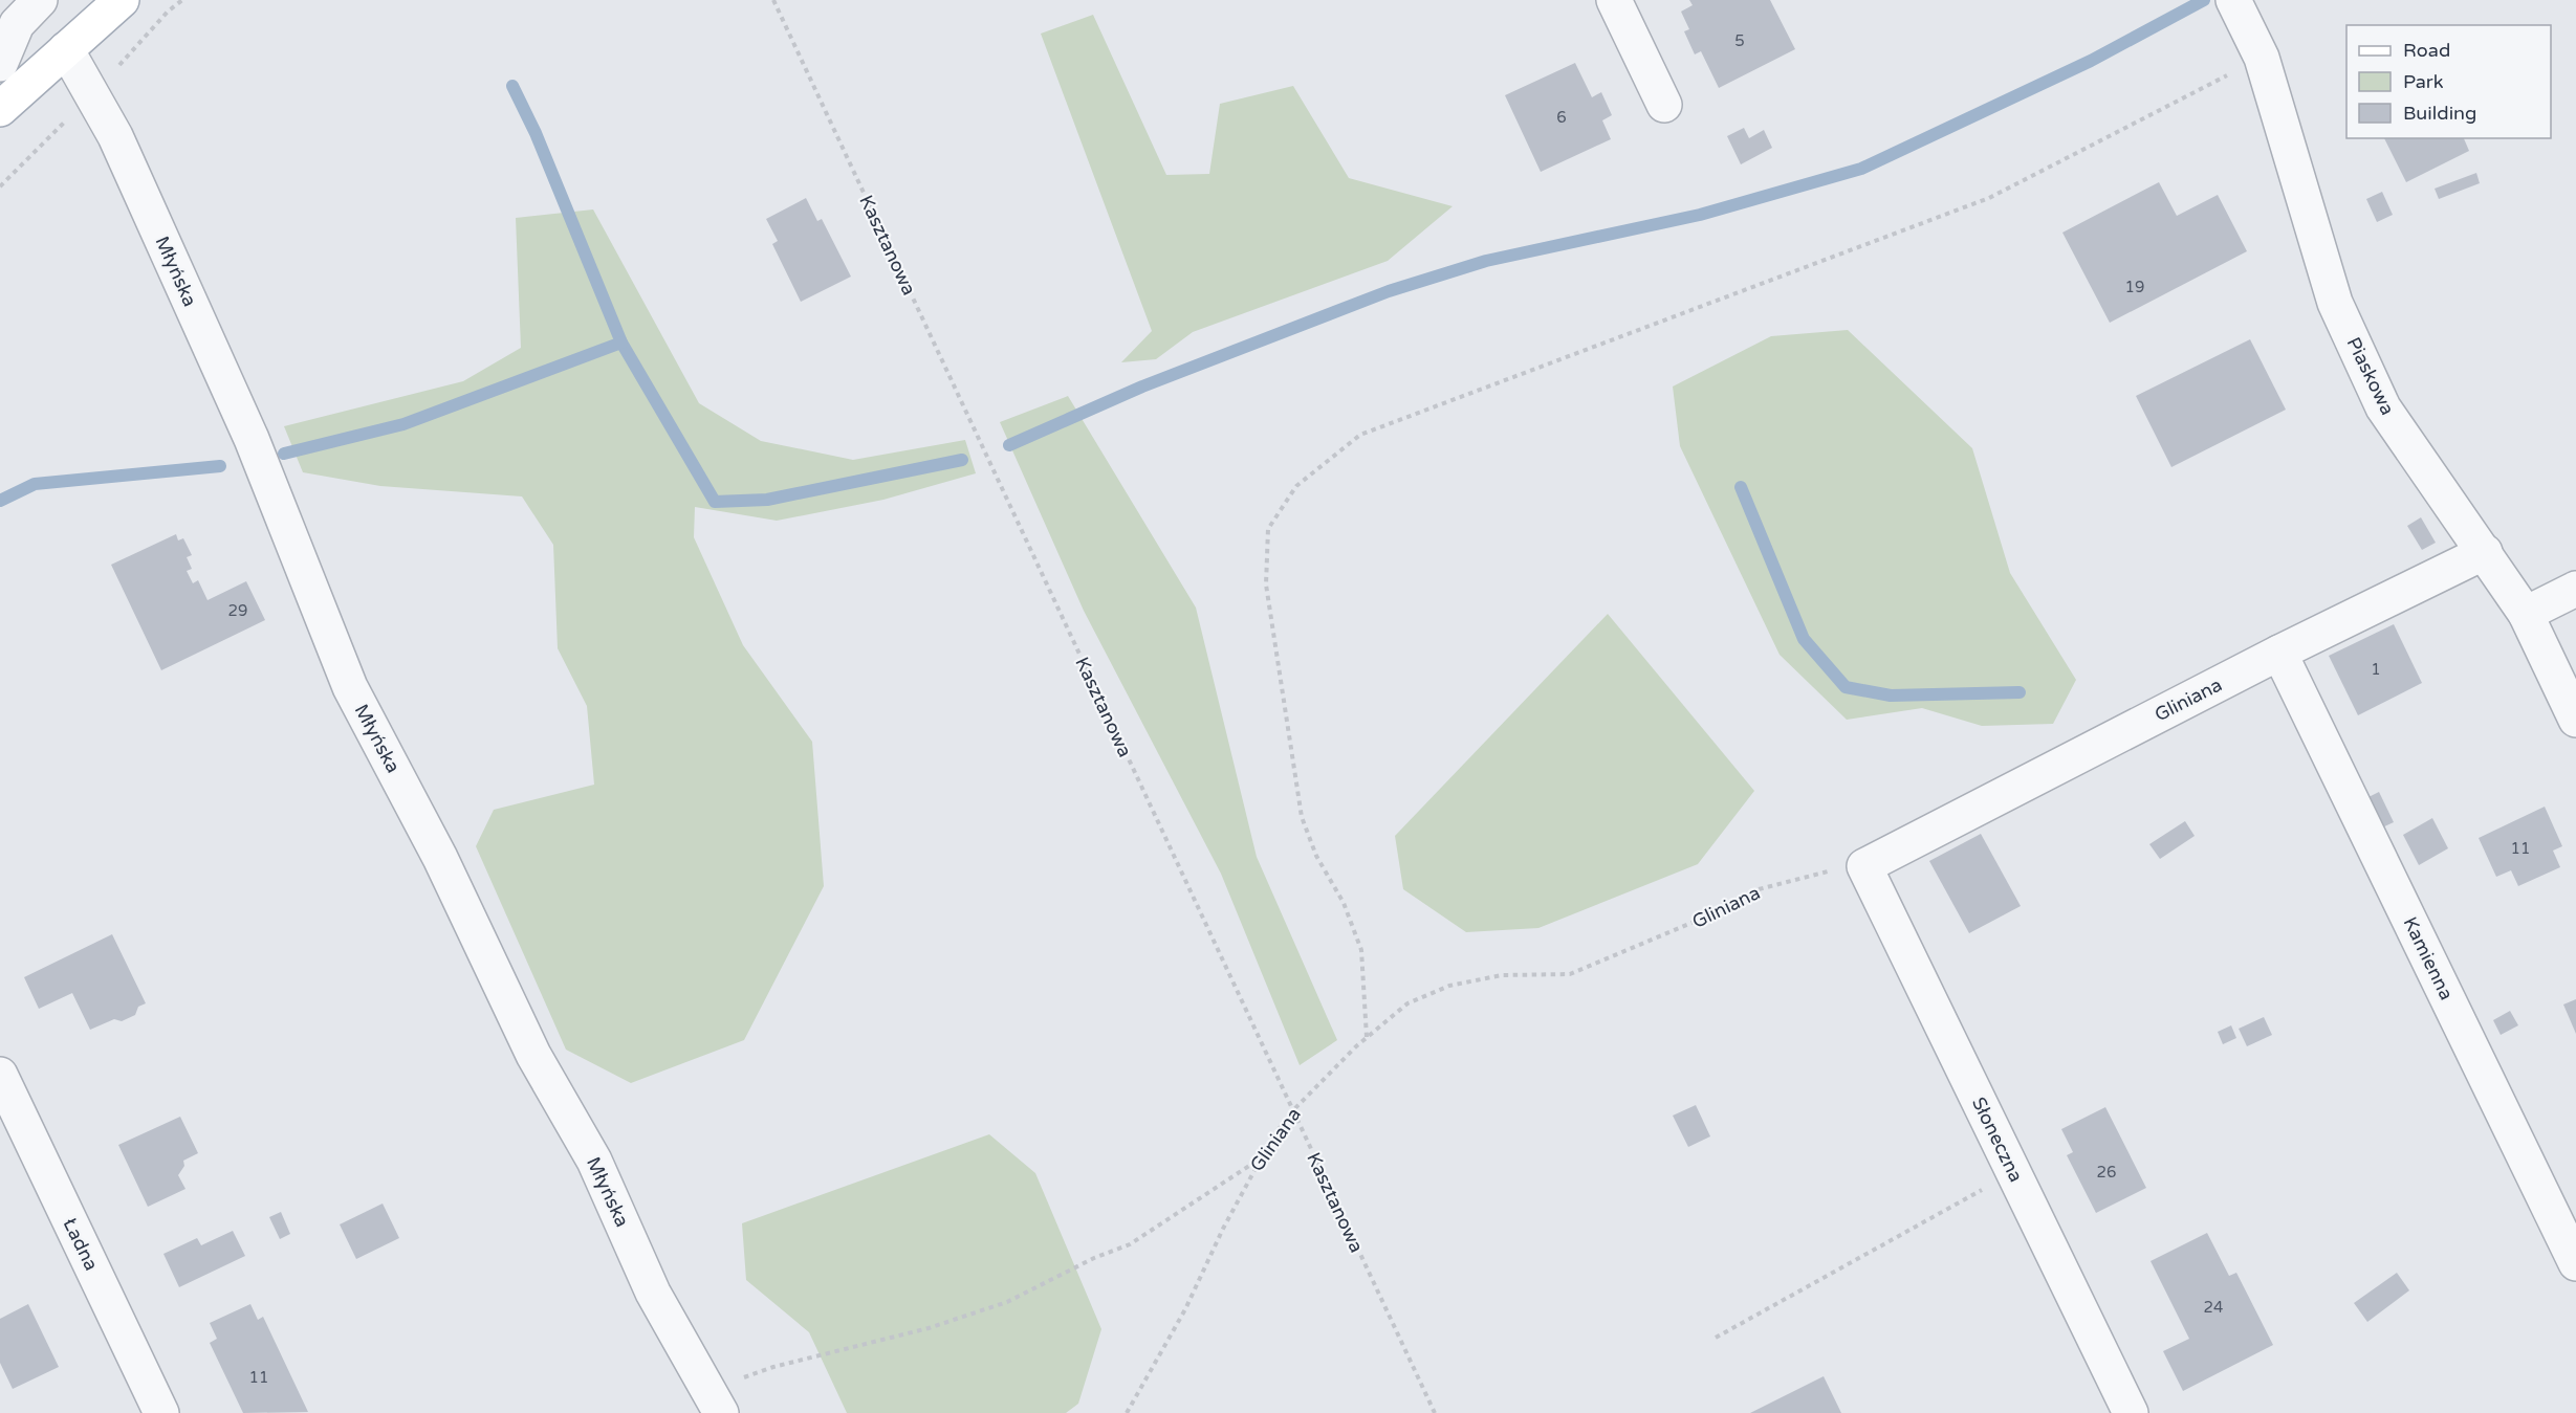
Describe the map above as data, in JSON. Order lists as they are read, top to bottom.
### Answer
{
  "streets": {
    "street": [
      "Młyńska",
      "Piaskowa",
      "Gliniana",
      "Kamienna",
      "Słoneczna",
      "Ładna"
    ],
    "path": ["Kasztanowa"]
  },
  "crossings": [
    ["Kasztanowa", "Gliniana"],
    ["Piaskowa", "Gliniana"],
    ["Gliniana", "Kamienna"],
    ["Gliniana", "Słoneczna"]
  ],
  "house_numbers": [
    "5",
    "6",
    "19",
    "29",
    "1",
    "11",
    "26",
    "24",
    "11"
  ],
  "legend": ["Road", "Park", "Building"]
}
